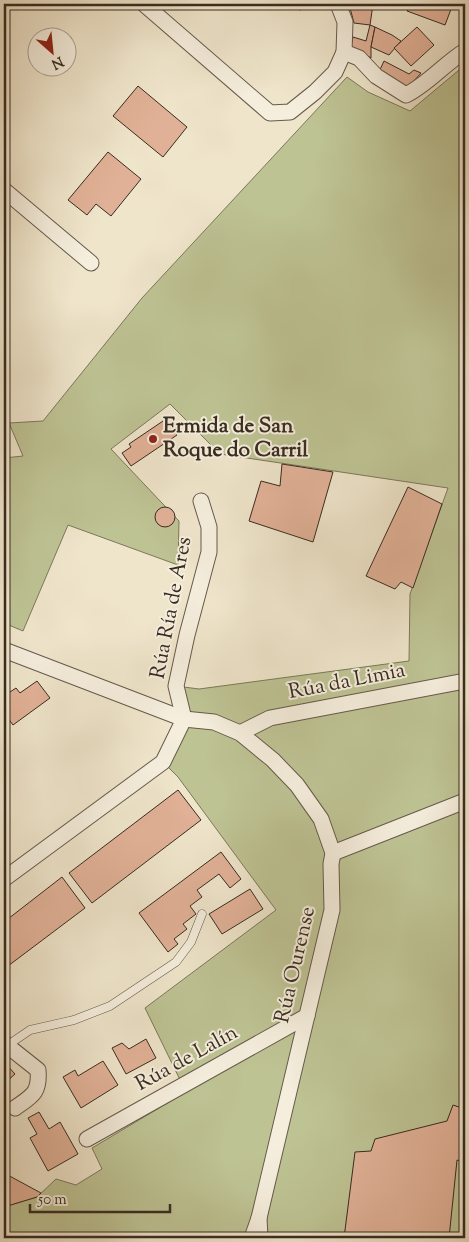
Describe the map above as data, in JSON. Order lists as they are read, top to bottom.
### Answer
{
  "streets": {
    "street": [
      "Rúa Ría de Ares",
      "Rúa da Limia",
      "Rúa Ourense",
      "Rúa de Lalín"
    ]
  },
  "crossings": [
    ["Rúa Ría de Ares", "Rúa Ourense"],
    ["Rúa da Limia", "Rúa Ourense"],
    ["Rúa Ourense", "Rúa de Lalín"]
  ],
  "places": ["Ermida de San Roque do Carril"],
  "scale_bar": "50 m",
  "north": "bottom right"
}
